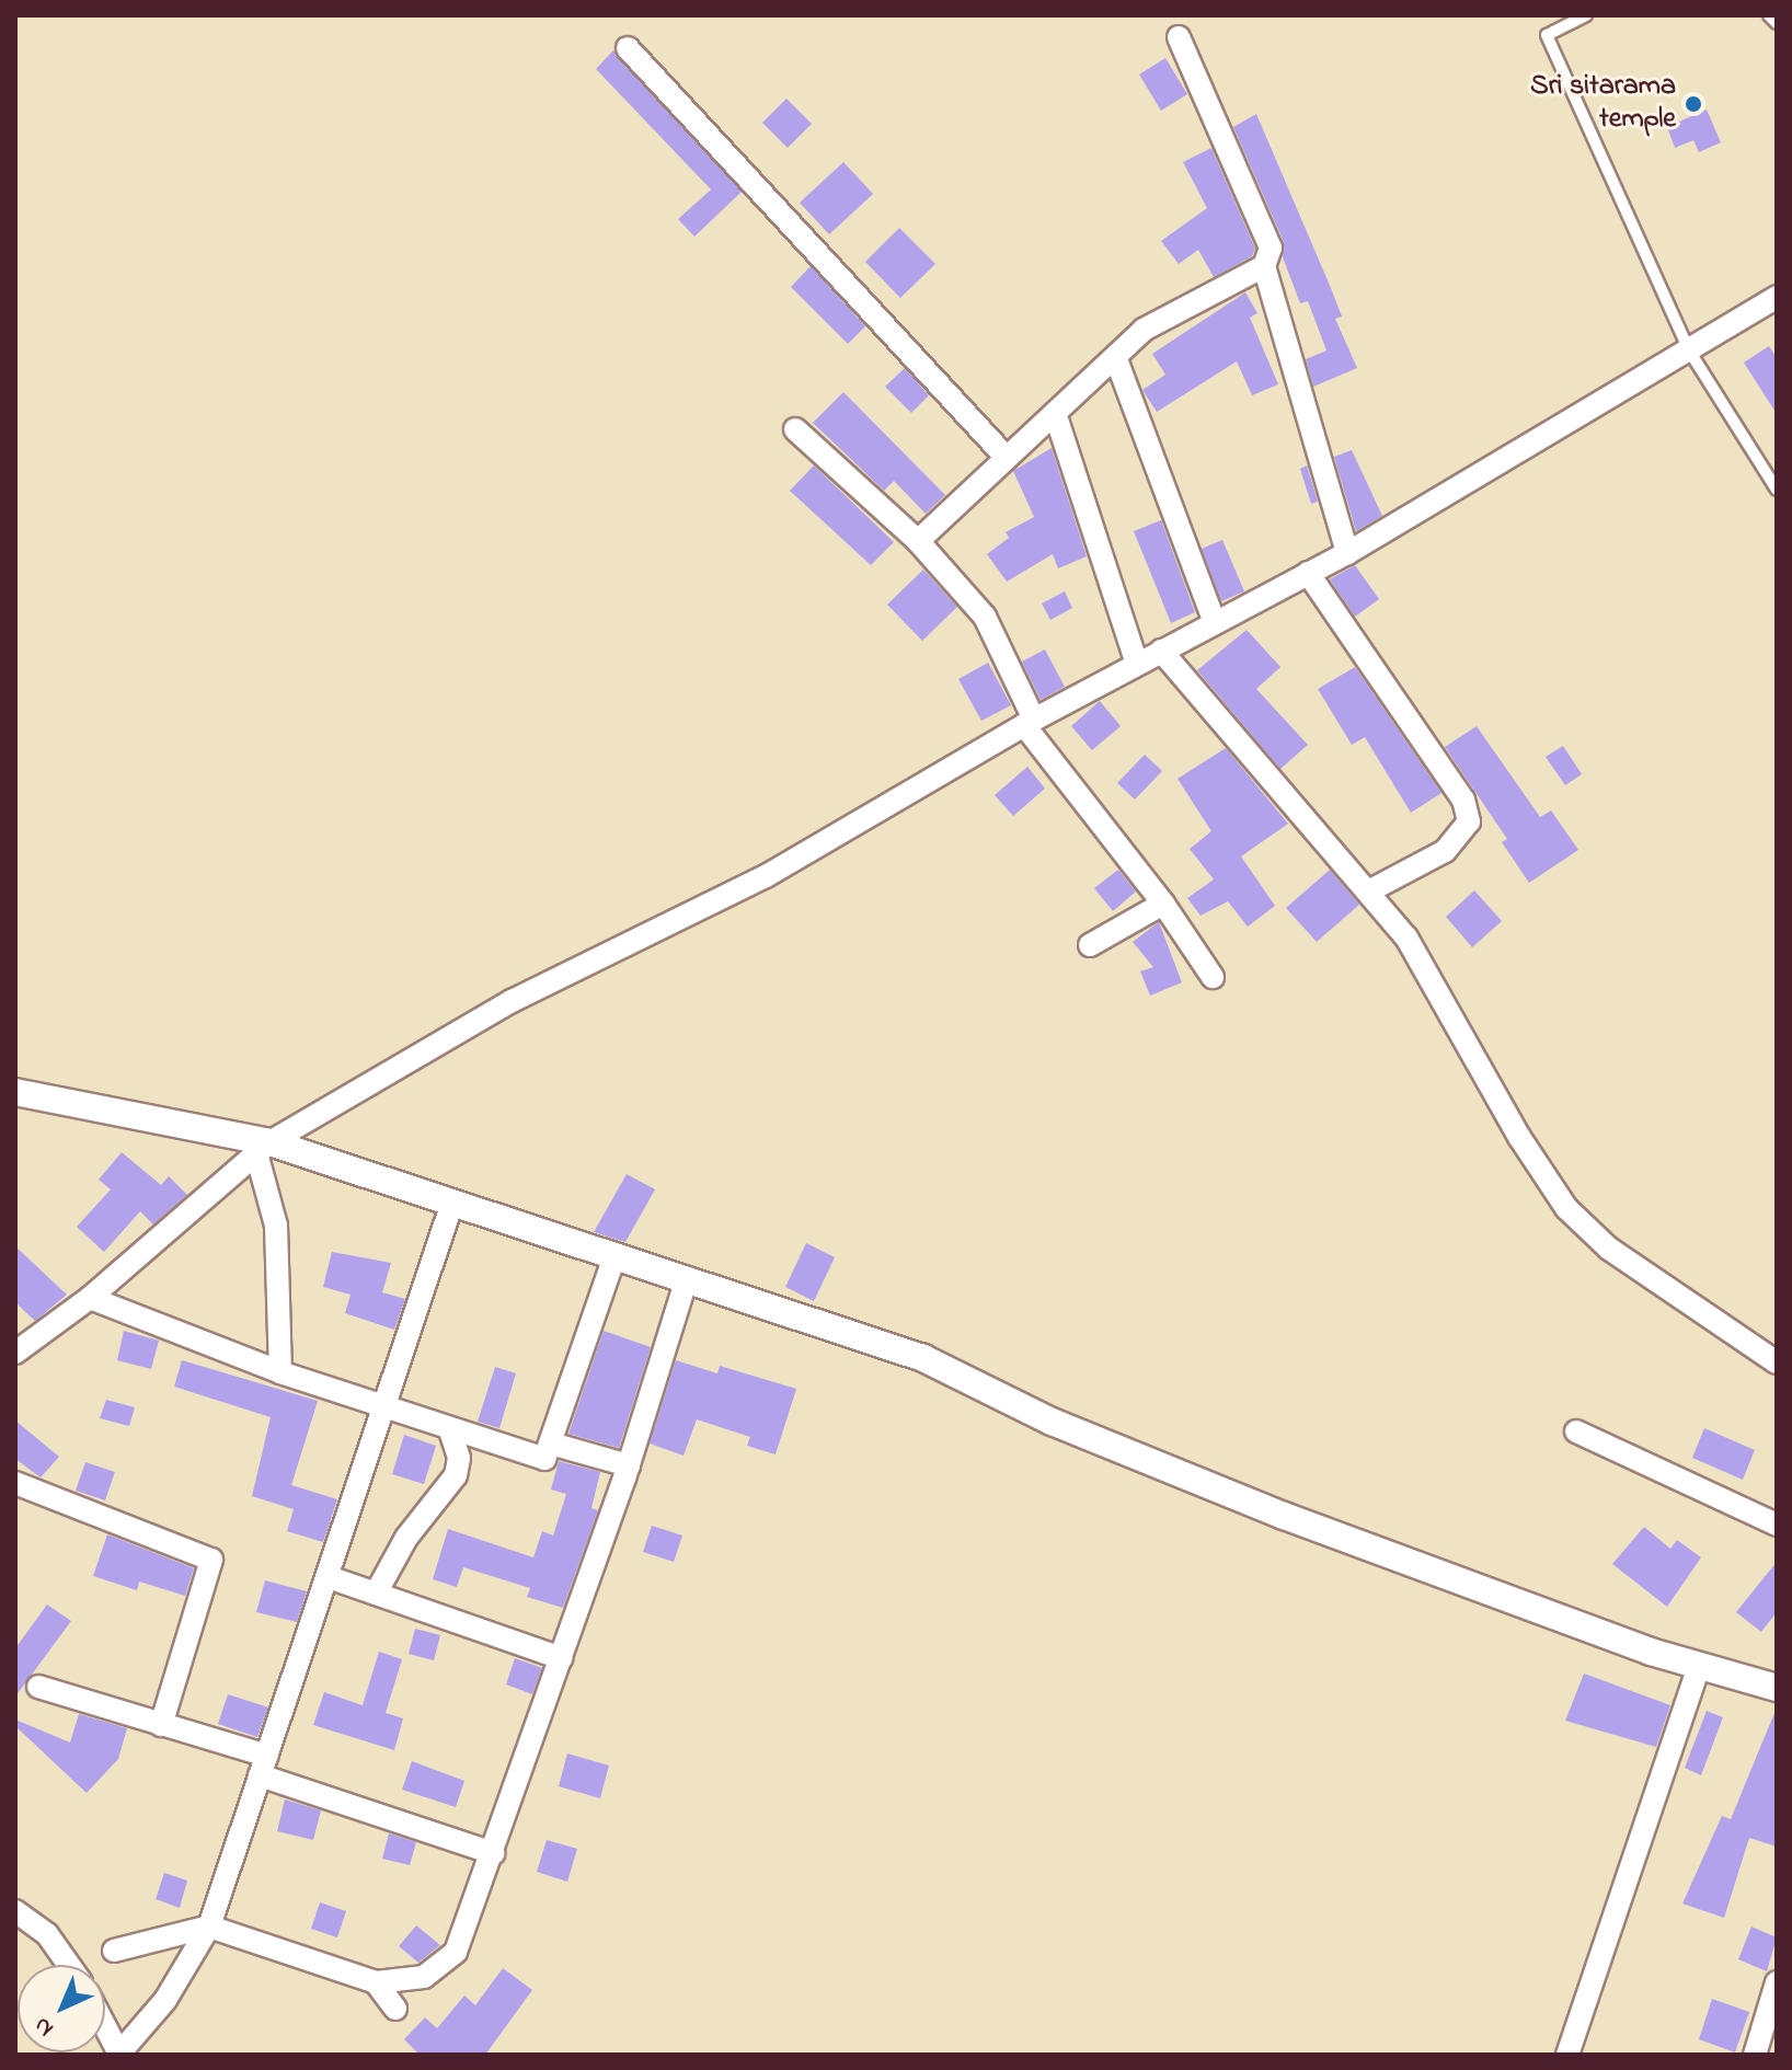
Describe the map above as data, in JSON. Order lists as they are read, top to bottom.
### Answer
{
  "places": ["Sri sitarama temple"],
  "north": "bottom left"
}
